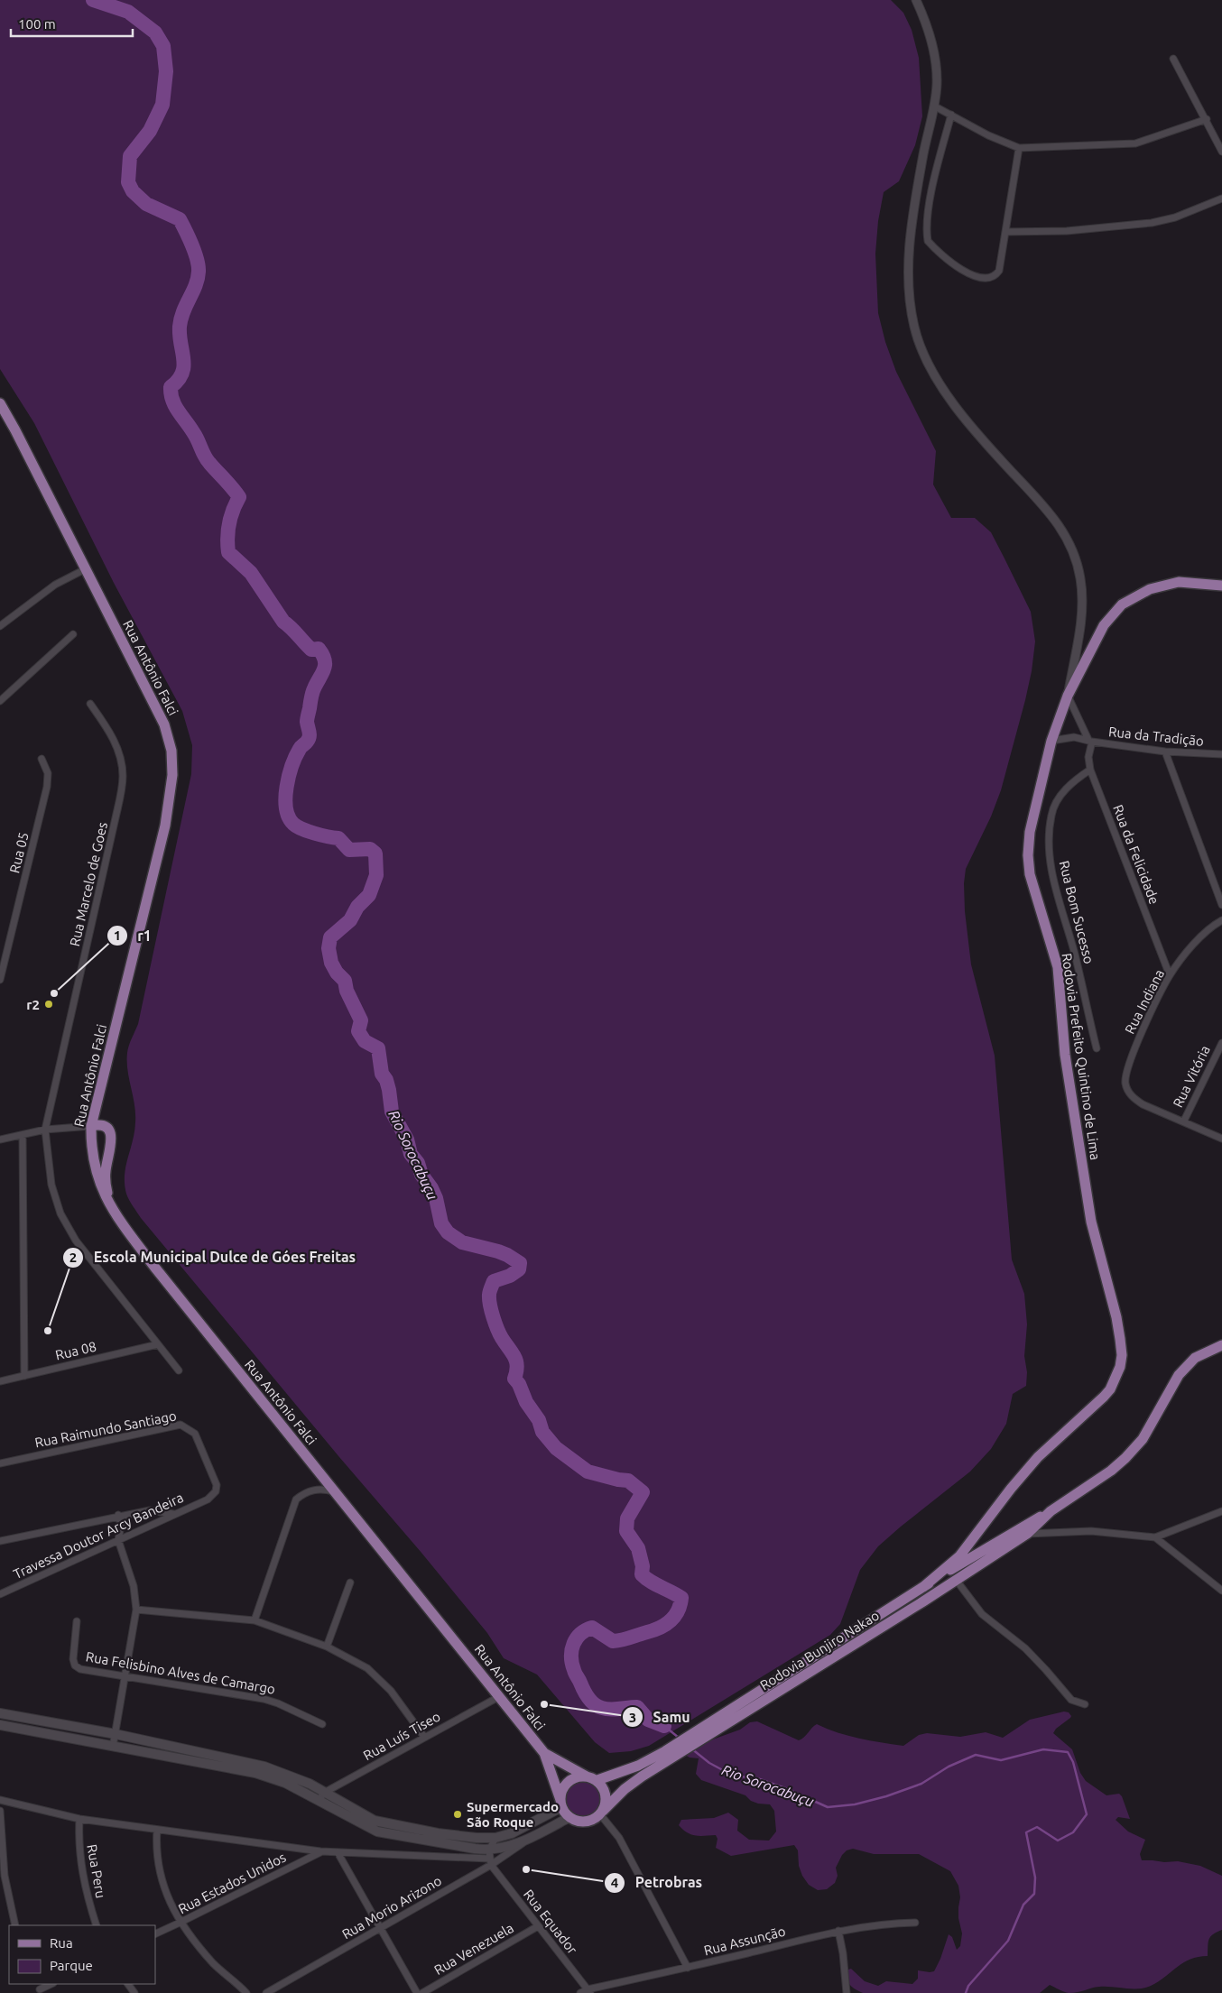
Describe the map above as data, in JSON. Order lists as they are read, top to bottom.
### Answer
{
  "streets": {
    "main road": ["Rua Antônio Falci", "Rodovia Prefeito Quintino de Lima", "Rodovia Bunjiro Nakao"],
    "street": [
      "Rua da Tradição",
      "Rua 05",
      "Rua da Felicidade",
      "Rua Marcelo de Goes",
      "Rua Bom Sucesso",
      "Rua Indiana",
      "Rua Vitória",
      "Rua 08",
      "Rua Raimundo Santiago",
      "Travessa Doutor Arcy Bandeira",
      "Rua Felisbino Alves de Camargo",
      "Rua Luís Tiseo",
      "Rua Peru",
      "Rua Estados Unidos",
      "Rua Morio Arizono",
      "Rua Equador",
      "Rua Assunção",
      "Rua Venezuela"
    ]
  },
  "crossings": [
    ["Rua Antônio Falci", "Rodovia Bunjiro Nakao"],
    ["Rua Antônio Falci", "Rua Luís Tiseo"],
    ["Rua da Tradição", "Rua da Felicidade"],
    ["Rua da Tradição", "Rodovia Prefeito Quintino de Lima"],
    ["Rua da Felicidade", "Rua Bom Sucesso"],
    ["Rua da Felicidade", "Rua Indiana"],
    ["Rua Marcelo de Goes", "Rua 08"],
    ["Rua Indiana", "Rua Vitória"],
    ["Rodovia Prefeito Quintino de Lima", "Rodovia Bunjiro Nakao"],
    ["Rua Raimundo Santiago", "Travessa Doutor Arcy Bandeira"],
    ["Rua Morio Arizono", "Rua Equador"],
    ["Rua Equador", "Rua Assunção"],
    ["Rua Equador", "Rua Venezuela"]
  ],
  "water": ["Rio Sorocabuçu"],
  "places": [
    "r1",
    "r2",
    "Escola Municipal Dulce de Góes Freitas",
    "Samu",
    "Supermercado São Roque",
    "Petrobras"
  ],
  "legend": ["Rua", "Parque"],
  "scale_bar": "100 m"
}
